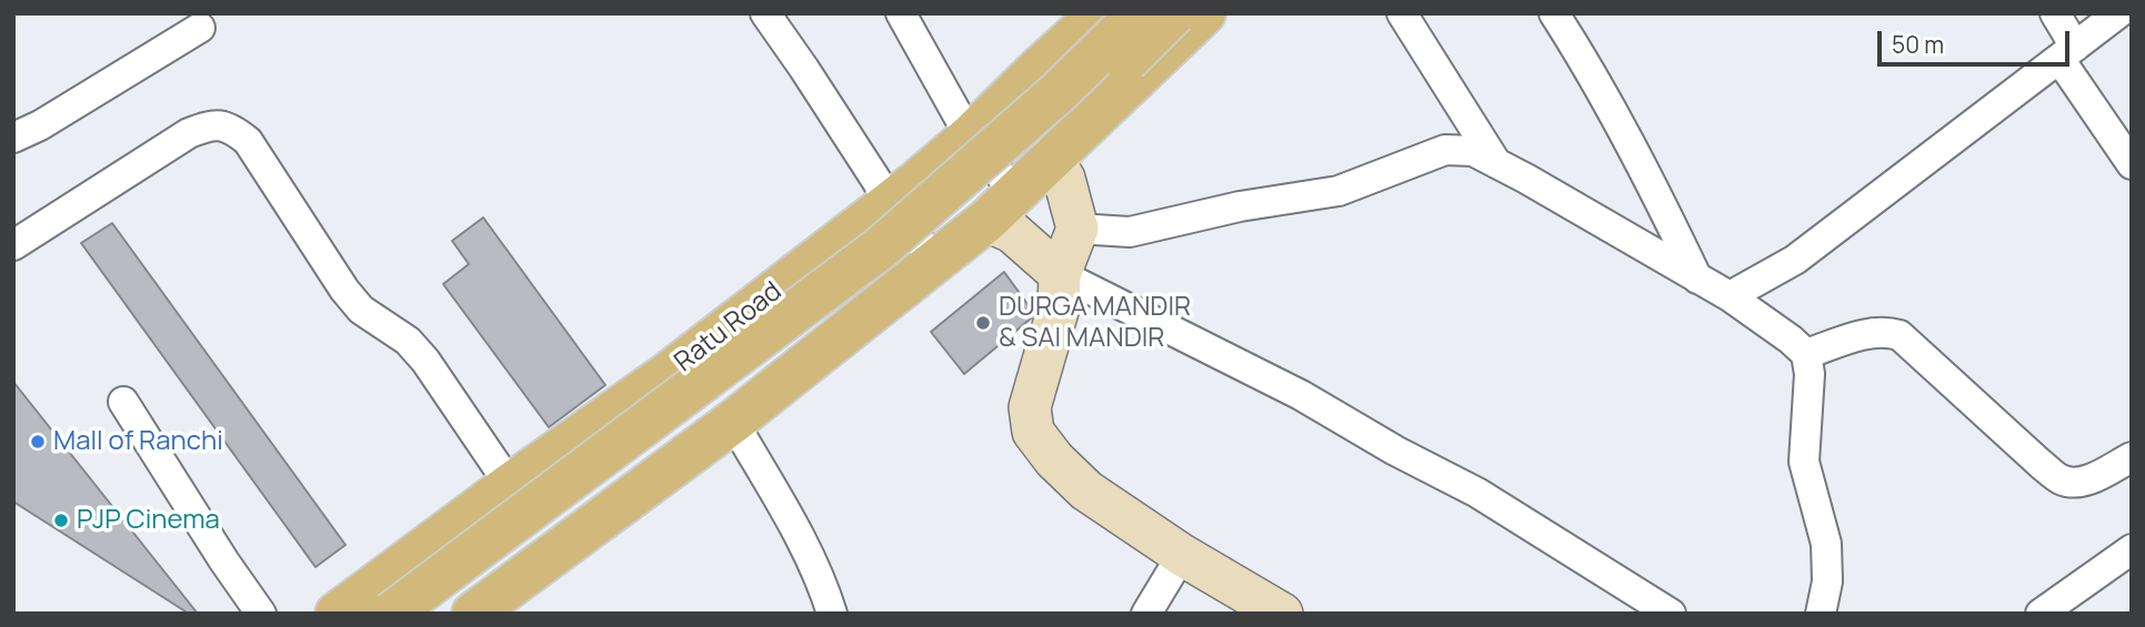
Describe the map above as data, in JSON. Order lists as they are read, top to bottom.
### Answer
{
  "streets": {
    "main road": ["Ratu Road"]
  },
  "places": ["DURGA MANDIR & SAI MANDIR", "Mall of Ranchi", "PJP Cinema"],
  "scale_bar": "50 m"
}
